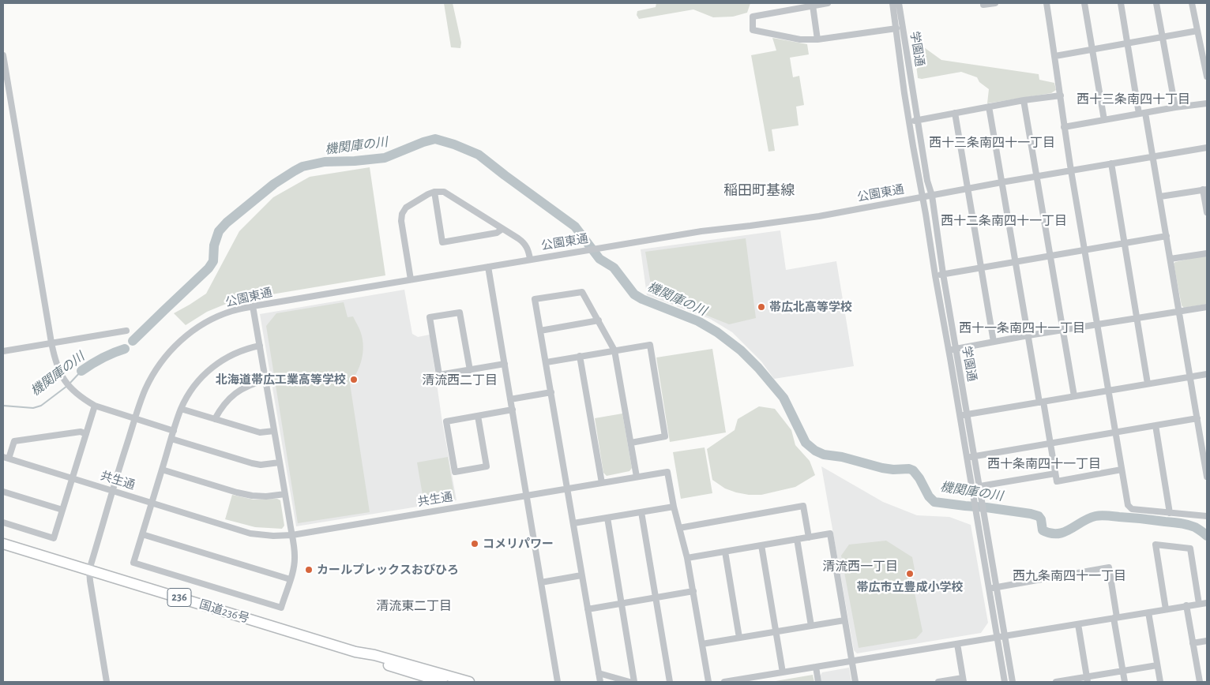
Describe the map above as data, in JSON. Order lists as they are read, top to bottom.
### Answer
{
  "streets": {
    "highway": ["236", "国道236号"],
    "street": ["学園通", "公園東通", "共生通"]
  },
  "crossings": [
    ["学園通", "公園東通"],
    ["公園東通", "共生通"],
    ["公園東通", "国道236号"]
  ],
  "districts": [
    "西十三条南四十丁目",
    "西十三条南四十一丁目",
    "稲田町基線",
    "西十二条南四十一丁目",
    "西十一条南四十一丁目",
    "清流西二丁目",
    "西十条南四十一丁目",
    "清流西一丁目",
    "西九条南四十一丁目",
    "清流東二丁目"
  ],
  "water": ["機関庫の川"],
  "places": [
    "帯広北高等学校",
    "北海道帯広工業高等学校",
    "コメリパワー",
    "カールプレックスおびひろ",
    "帯広市立豊成小学校"
  ]
}
